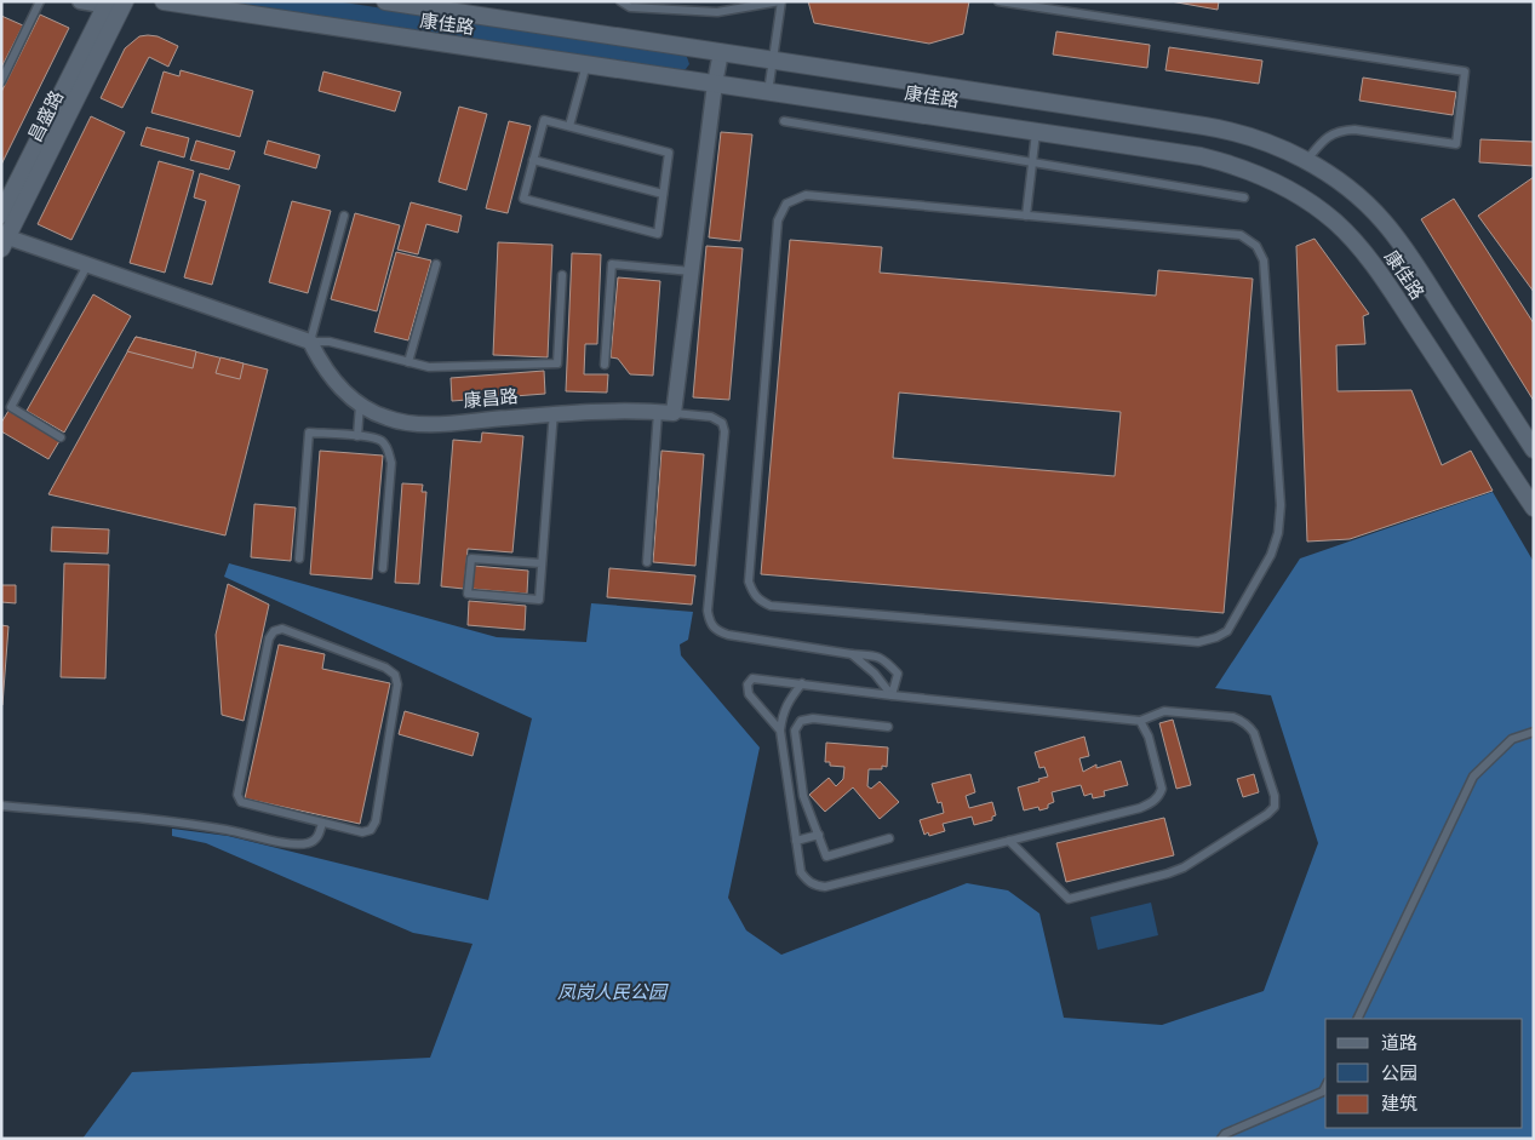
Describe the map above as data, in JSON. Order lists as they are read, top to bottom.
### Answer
{
  "streets": {
    "street": ["康佳路", "昌盛路", "康昌路"]
  },
  "parks": ["凤岗人民公园"],
  "legend": ["道路", "公园", "建筑"]
}
